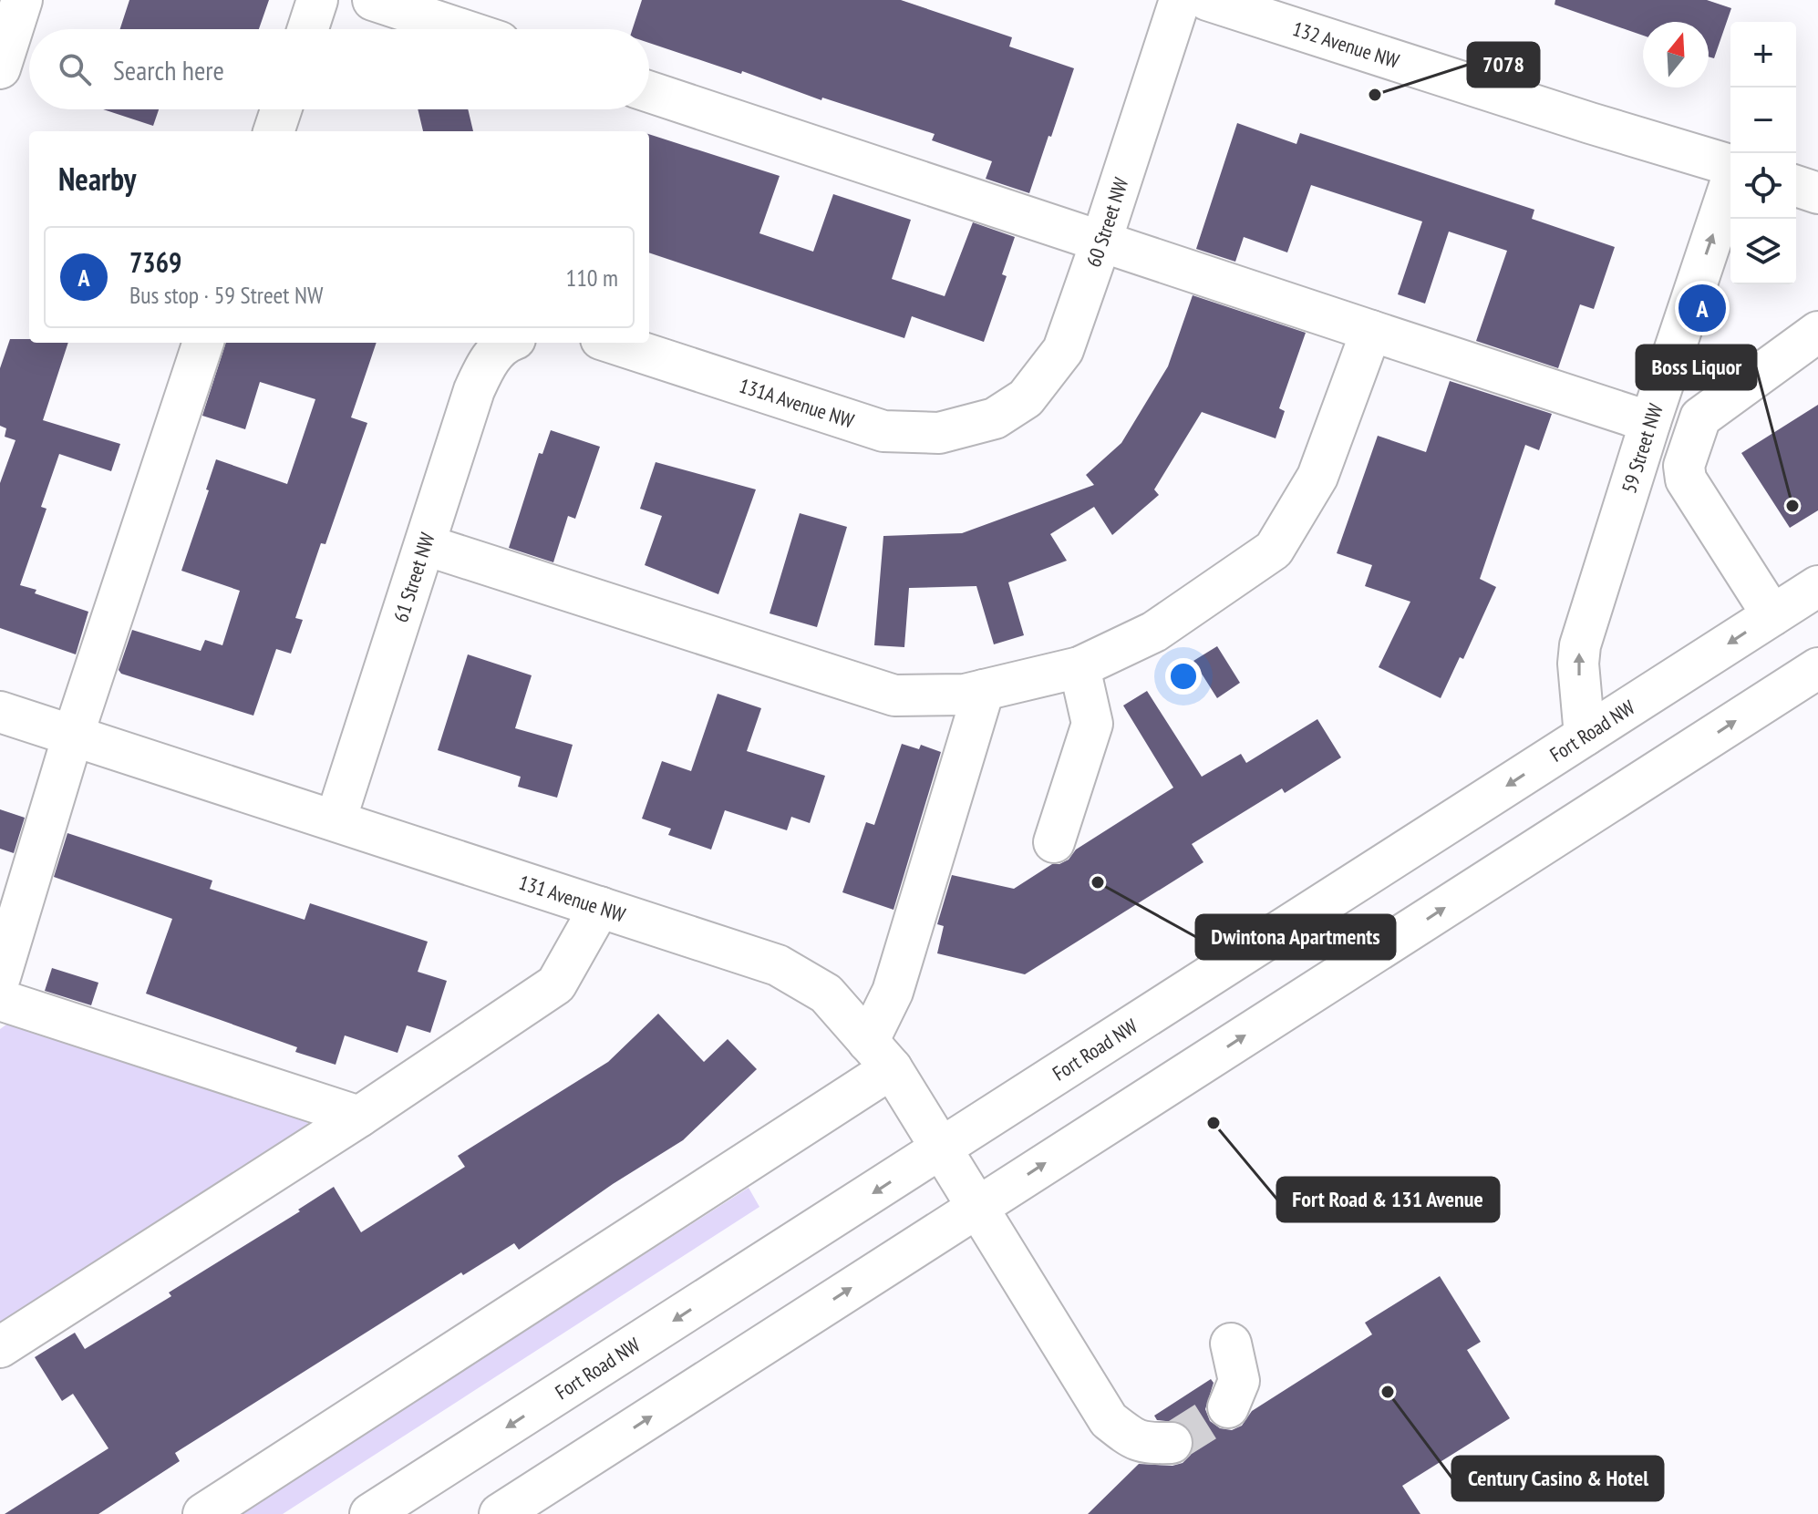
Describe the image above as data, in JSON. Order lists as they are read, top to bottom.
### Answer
{
  "streets": {
    "street": [
      "132 Avenue NW",
      "60 Street NW",
      "131A Avenue NW",
      "59 Street NW",
      "61 Street NW",
      "Fort Road NW",
      "131 Avenue NW"
    ]
  },
  "crossings": [
    ["60 Street NW", "131A Avenue NW"],
    ["59 Street NW", "Fort Road NW"],
    ["61 Street NW", "131 Avenue NW"],
    ["Fort Road NW", "131 Avenue NW"]
  ],
  "one_way": ["59 Street NW"],
  "places": [
    "7078",
    "Boss Liquor",
    "Dwintona Apartments",
    "Fort Road & 131 Avenue",
    "Century Casino & Hotel"
  ],
  "north": "top",
  "page": {
    "map_buttons": ["+", "−"],
    "search": "Search here",
    "heading": "Nearby",
    "list": [
      {
        "mark": "A",
        "name": "7369",
        "note": "Bus stop · 59 Street NW",
        "value": "110 m"
      }
    ],
    "pins": "A"
  }
}
